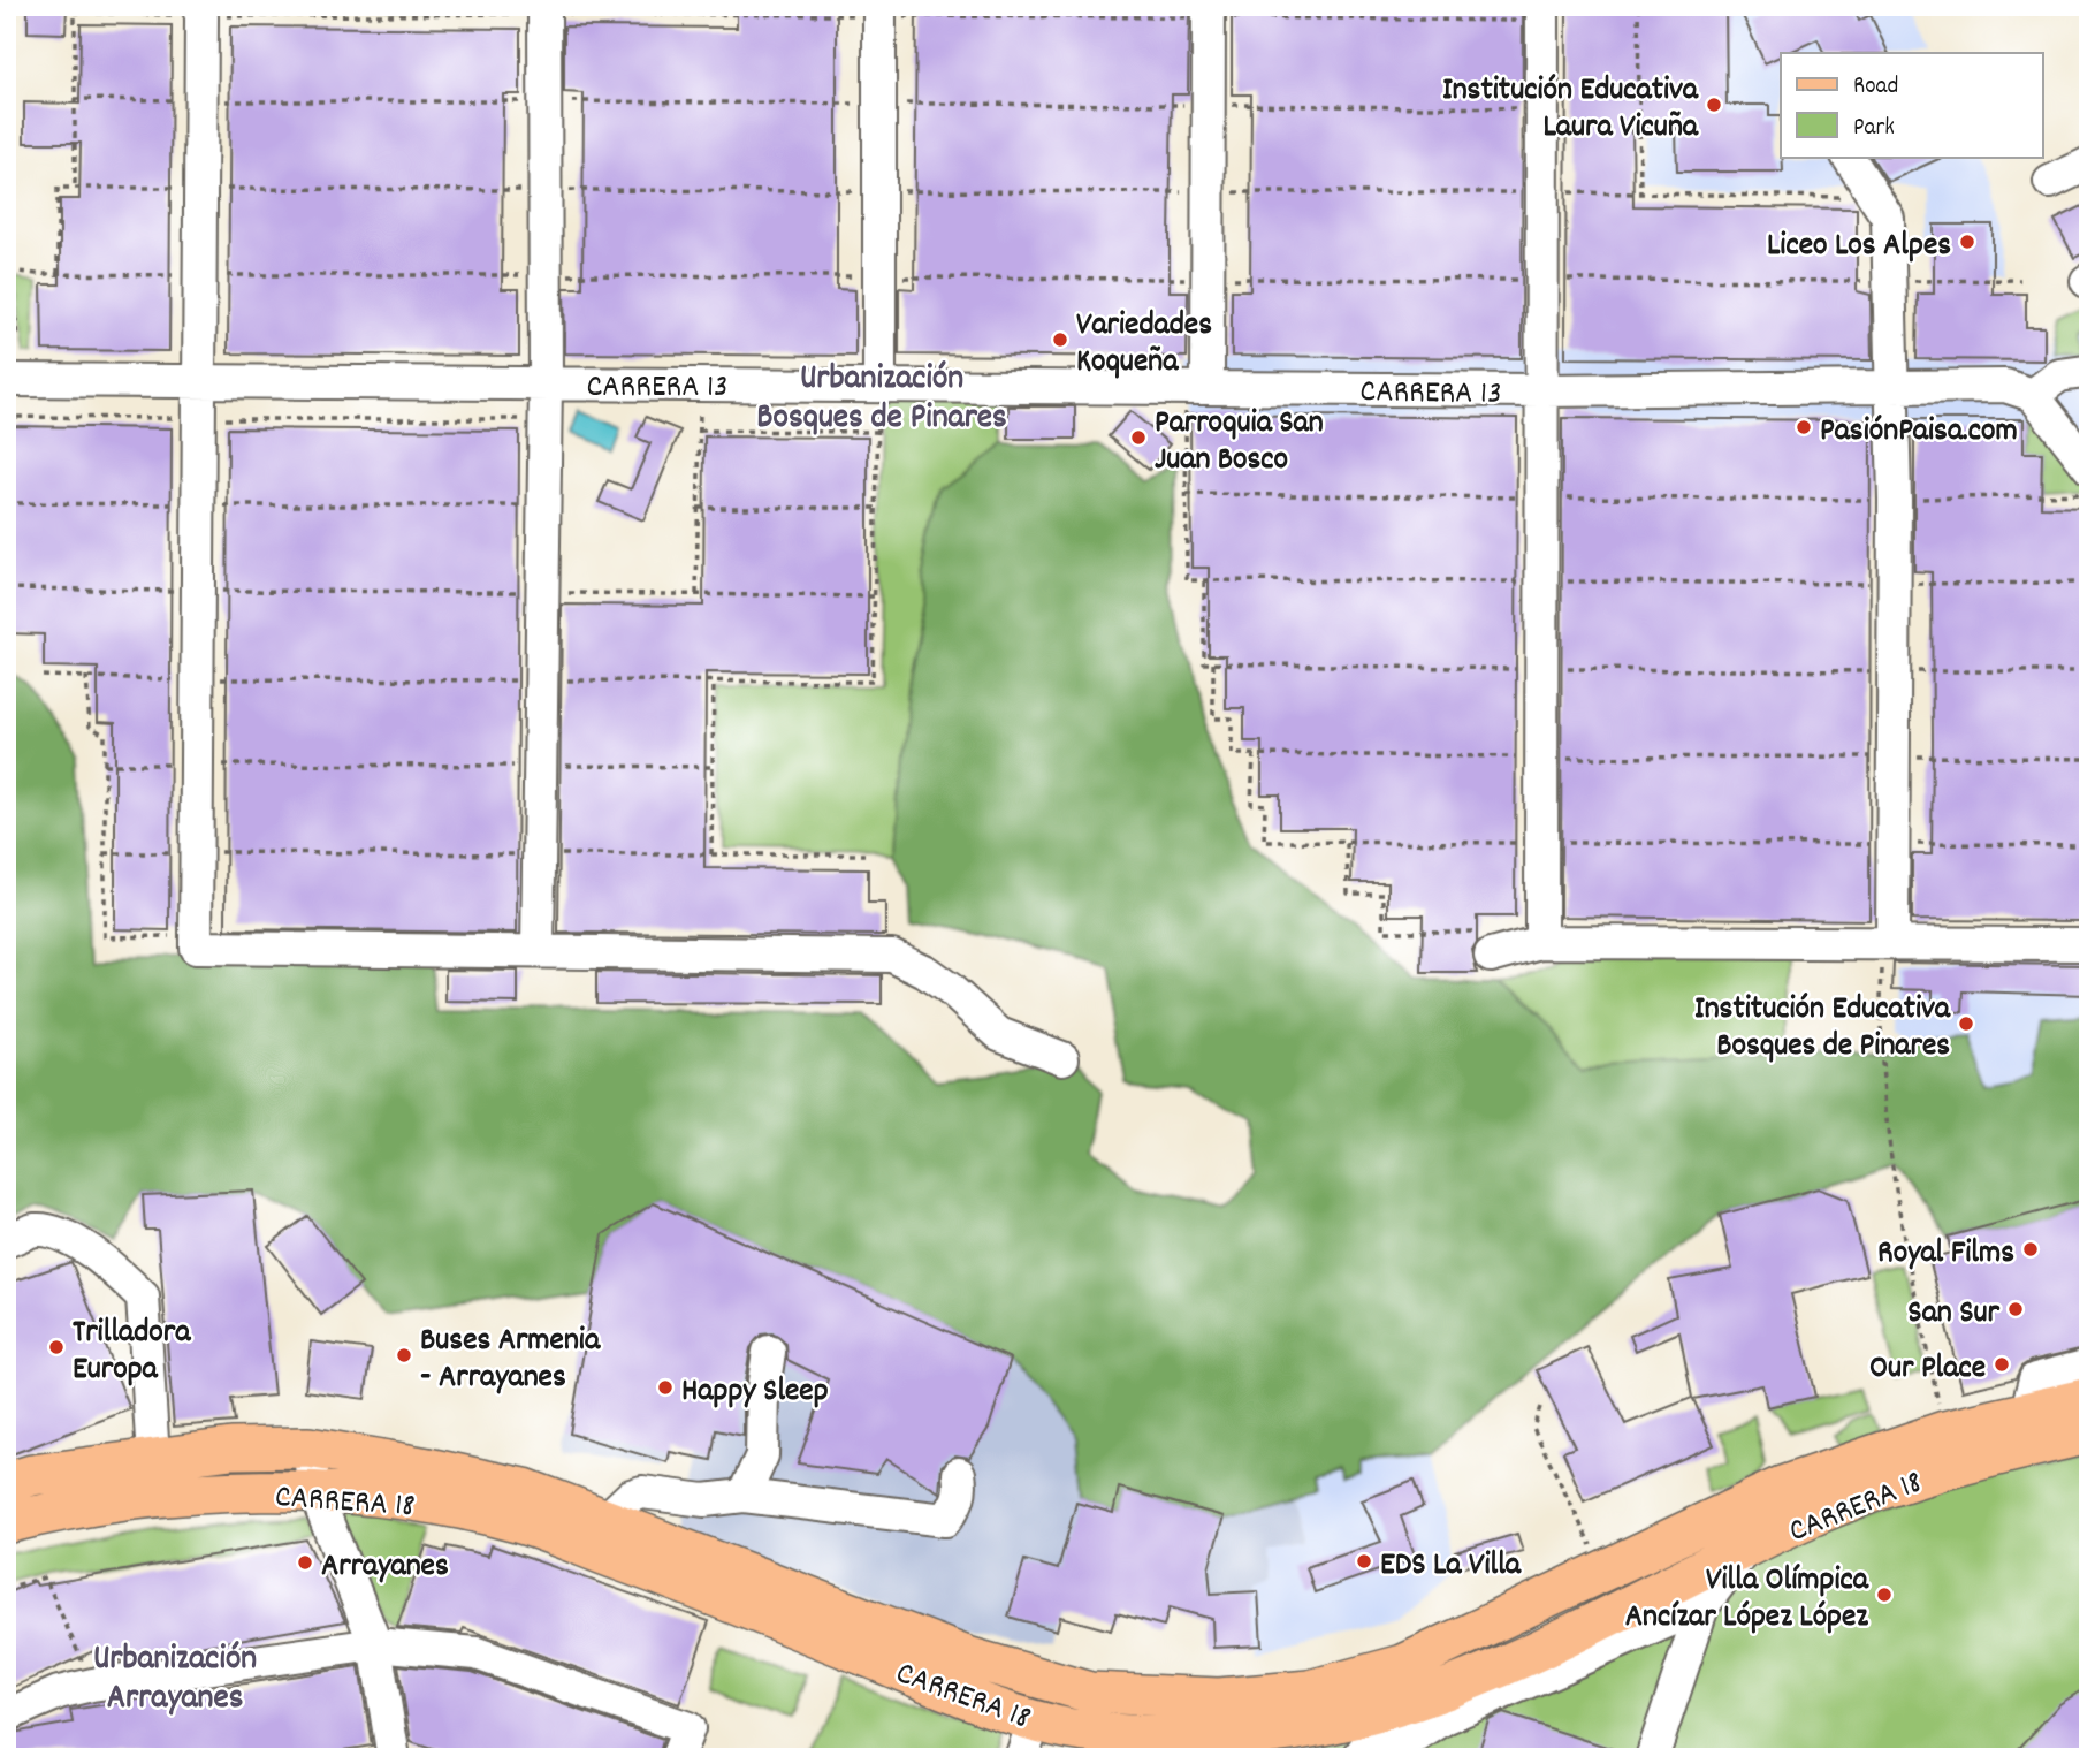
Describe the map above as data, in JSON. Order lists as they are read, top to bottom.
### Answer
{
  "streets": {
    "main road": ["CARRERA 18"],
    "street": ["CARRERA 13"]
  },
  "districts": ["Urbanización Bosques de Pinares", "Urbanización Arrayanes"],
  "places": [
    "Institución Educativa Laura Vicuña",
    "Liceo Los Alpes",
    "Variedades Koqueña",
    "PasiónPaisa.com",
    "Parroquia San Juan Bosco",
    "Institución Educativa Bosques de Pinares",
    "Royal Films",
    "San Sur",
    "Trilladora Europa",
    "Buses Armenia - Arrayanes",
    "Our Place",
    "Happy Sleep",
    "EDS La Villa",
    "Arrayanes",
    "Villa Olímpica Ancízar López López"
  ],
  "legend": ["Road", "Park"]
}
